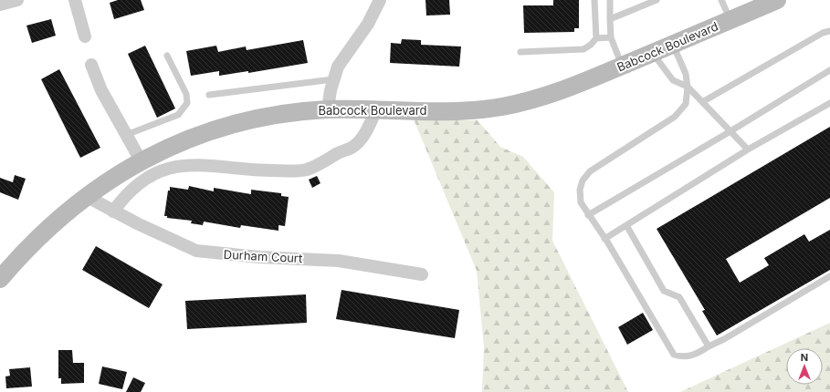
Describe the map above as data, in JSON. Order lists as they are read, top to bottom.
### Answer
{
  "streets": {
    "main road": ["Babcock Boulevard"],
    "street": ["Durham Court"]
  },
  "crossings": [
    ["Babcock Boulevard", "Durham Court"]
  ],
  "north": "top"
}
